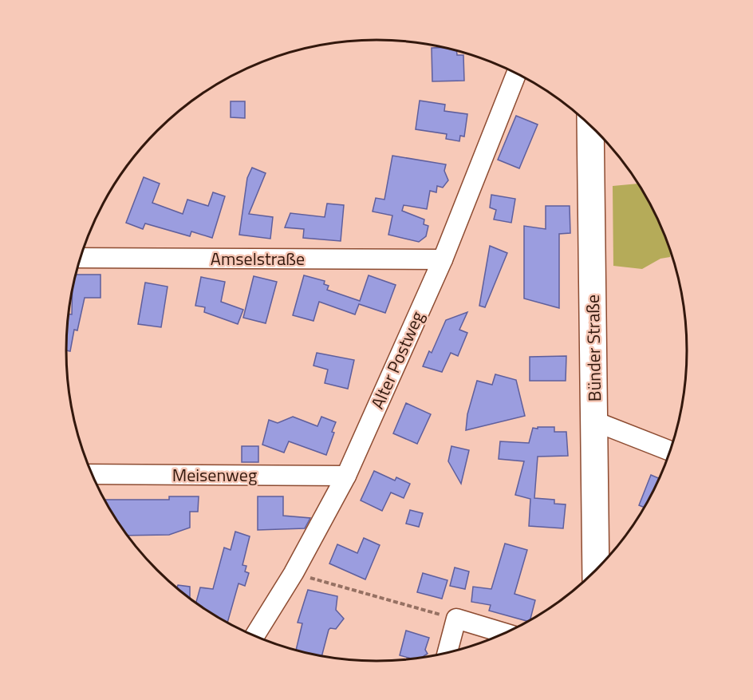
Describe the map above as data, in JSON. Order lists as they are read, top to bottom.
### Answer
{
  "streets": {
    "main road": ["Bünder Straße"],
    "street": ["Amselstraße", "Alter Postweg", "Meisenweg"]
  },
  "crossings": [
    ["Amselstraße", "Alter Postweg"],
    ["Alter Postweg", "Meisenweg"]
  ]
}
